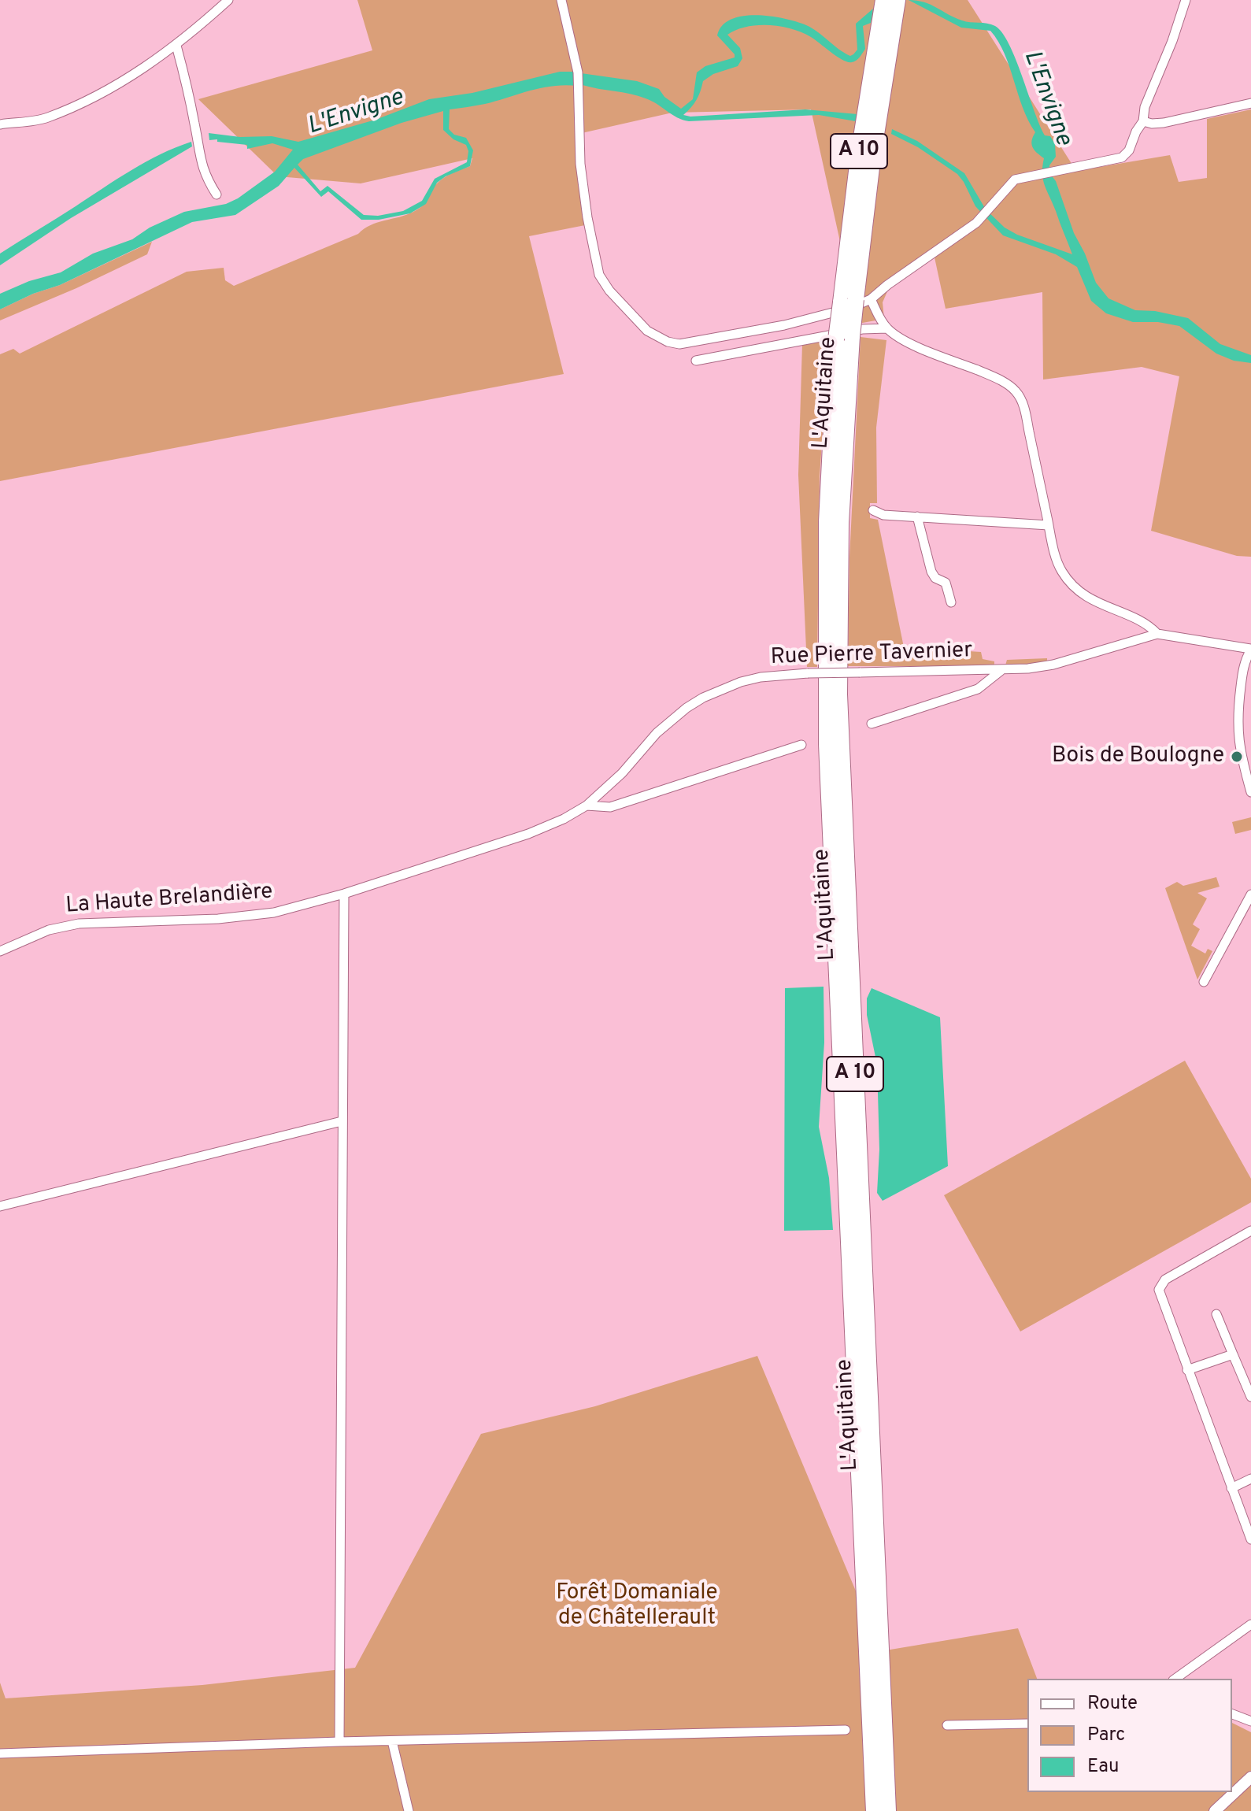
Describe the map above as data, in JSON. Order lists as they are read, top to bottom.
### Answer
{
  "streets": {
    "highway": ["A 10", "L'Aquitaine"],
    "street": ["Rue Pierre Tavernier", "La Haute Brelandière"]
  },
  "crossings": [
    ["Rue Pierre Tavernier", "La Haute Brelandière"]
  ],
  "water": ["L'Envigne"],
  "parks": ["Forêt Domaniale de Châtellerault"],
  "places": ["Bois de Boulogne"],
  "legend": ["Route", "Parc", "Eau"]
}
